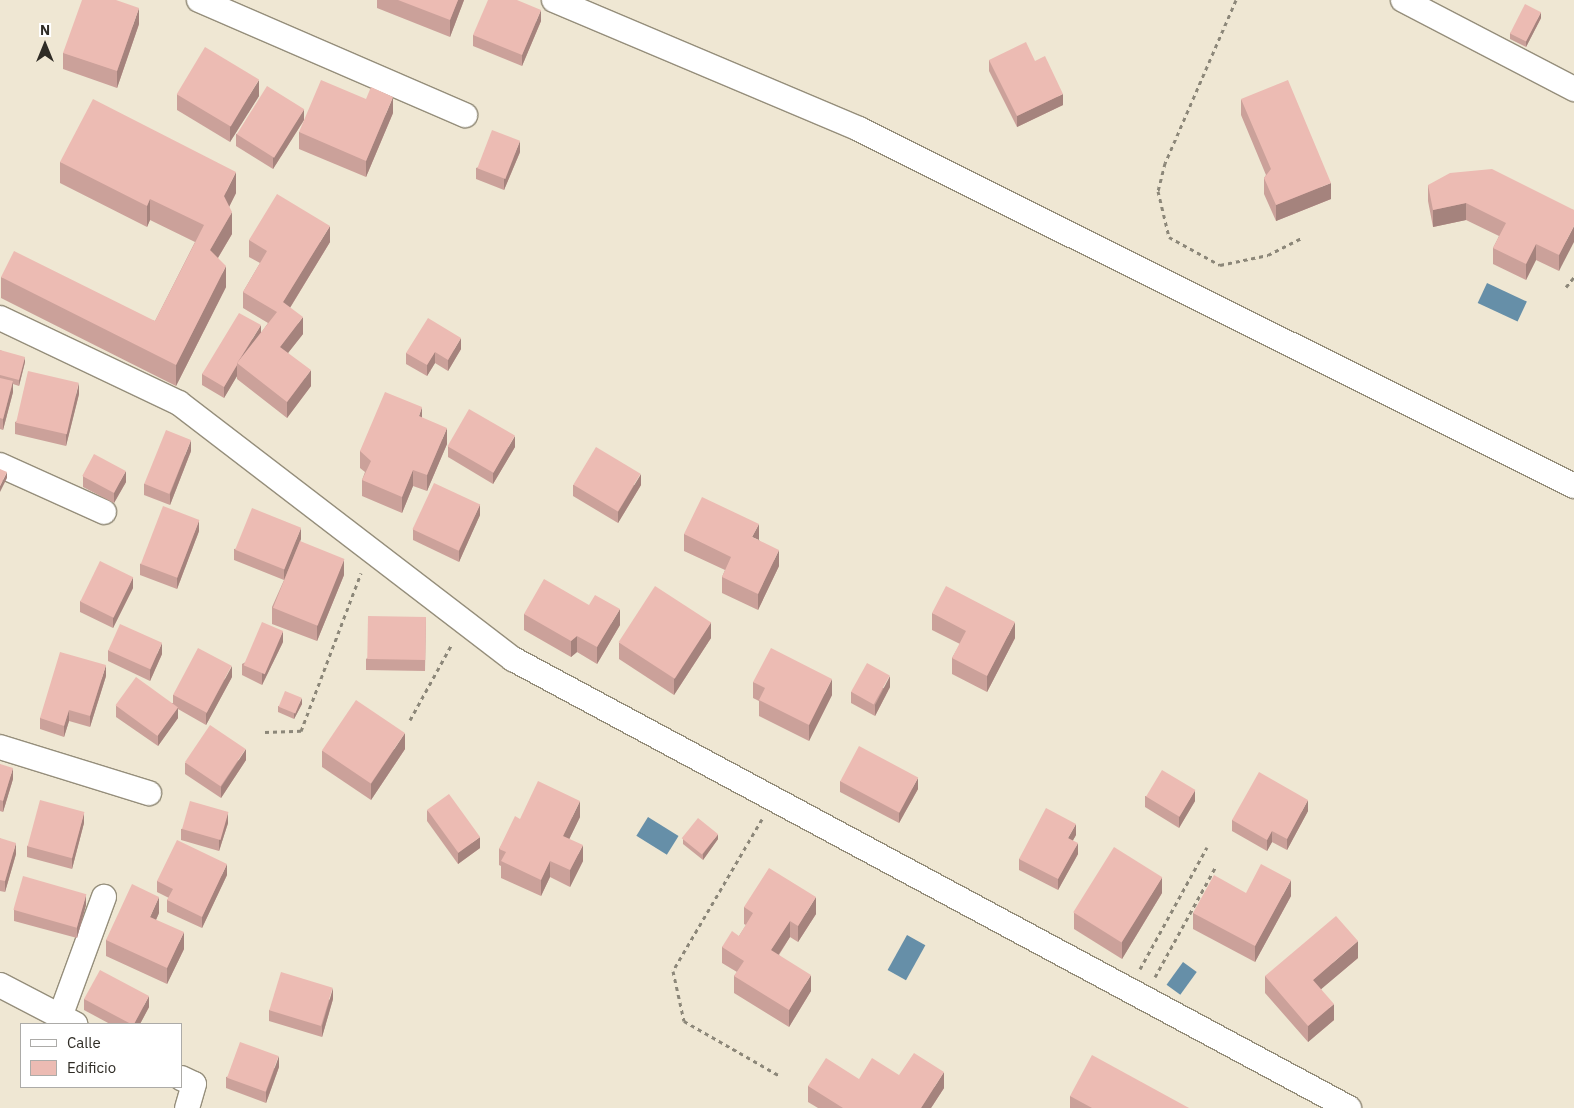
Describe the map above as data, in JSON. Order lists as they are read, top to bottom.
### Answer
{
  "legend": ["Calle", "Edificio"],
  "north": "top"
}
